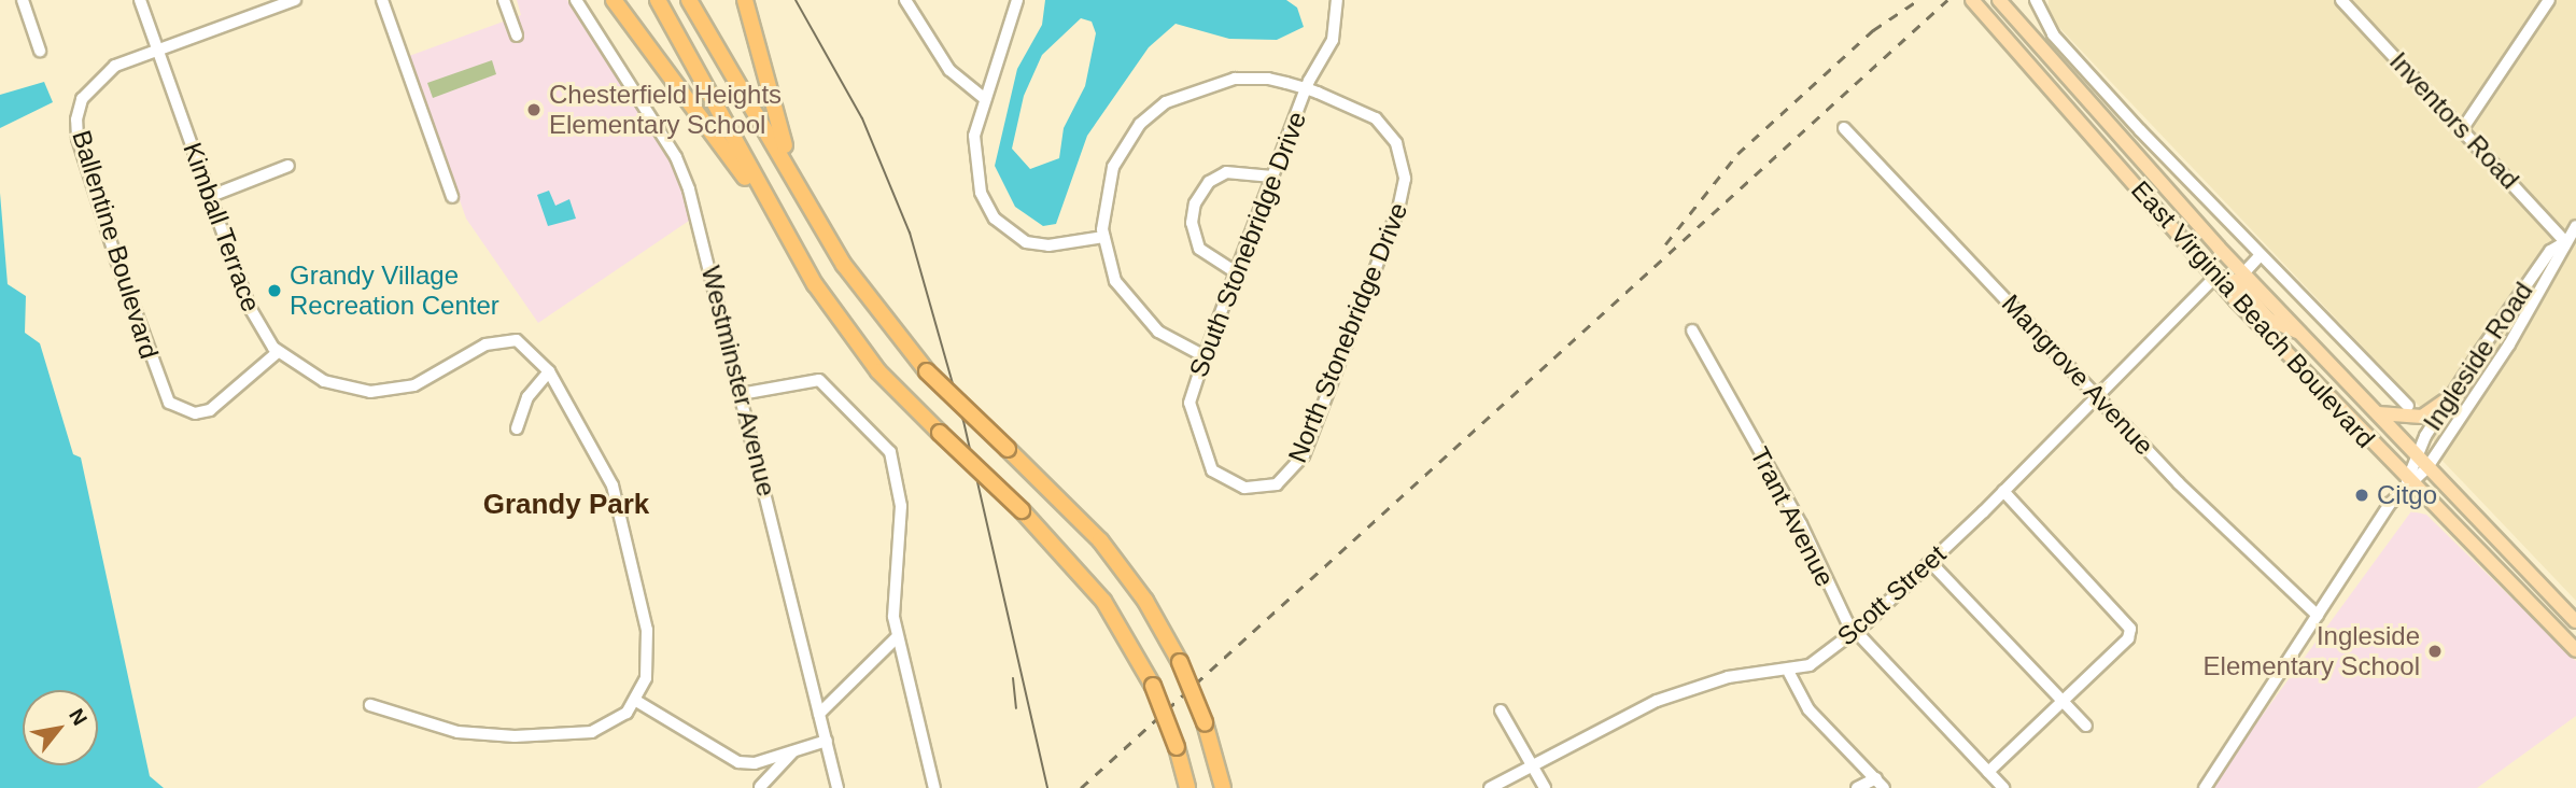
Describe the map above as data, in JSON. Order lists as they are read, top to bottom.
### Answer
{
  "streets": {
    "main road": ["East Virginia Beach Boulevard"],
    "street": [
      "Inventors Road",
      "Kimball Terrace",
      "Ballentine Boulevard",
      "South Stonebridge Drive",
      "North Stonebridge Drive",
      "Ingleside Road",
      "Mangrove Avenue",
      "Westminster Avenue",
      "Trant Avenue",
      "Scott Street"
    ]
  },
  "crossings": [
    ["Inventors Road", "Ingleside Road"],
    ["Kimball Terrace", "Ballentine Boulevard"],
    ["South Stonebridge Drive", "North Stonebridge Drive"],
    ["East Virginia Beach Boulevard", "Ingleside Road"],
    ["East Virginia Beach Boulevard", "Scott Street"],
    ["Ingleside Road", "Mangrove Avenue"],
    ["Mangrove Avenue", "Scott Street"],
    ["Trant Avenue", "Scott Street"]
  ],
  "districts": ["Grandy Park"],
  "places": [
    "Chesterfield Heights Elementary School",
    "Grandy Village Recreation Center",
    "Citgo",
    "Ingleside Elementary School"
  ],
  "north": "top right"
}
